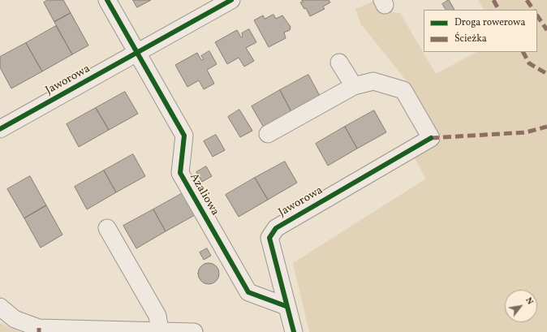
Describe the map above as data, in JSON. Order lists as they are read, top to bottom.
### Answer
{
  "streets": {
    "street": ["Jaworowa", "Azaliowa"]
  },
  "crossings": [
    ["Jaworowa", "Azaliowa"]
  ],
  "legend": ["Droga rowerowa", "Ścieżka"],
  "north": "top right"
}
